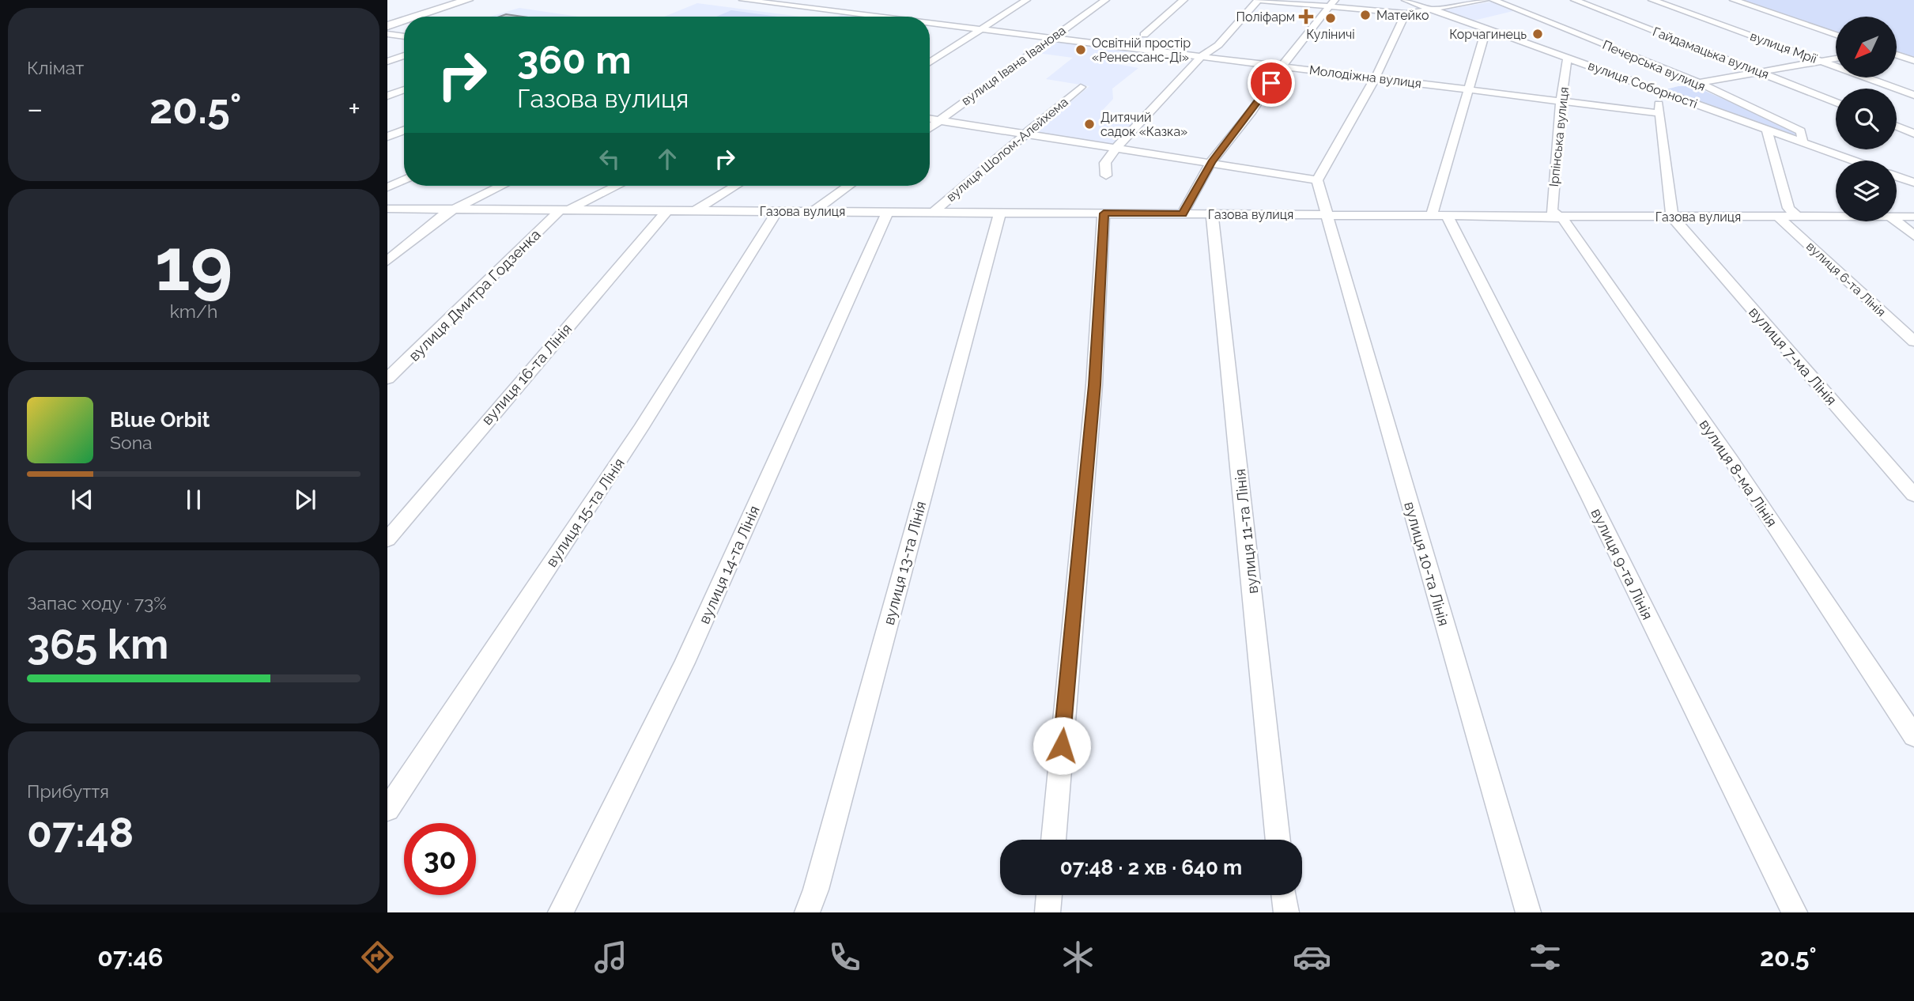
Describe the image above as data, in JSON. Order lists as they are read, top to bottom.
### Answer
{
  "streets": {
    "street": [
      "вулиця Мрії",
      "Гайдамацька вулиця",
      "вулиця Івана Іванова",
      "Печерська вулиця",
      "Молодіжна вулиця",
      "вулиця Соборності",
      "Ірпінська вулиця",
      "вулиця Шолом-Алейхема",
      "Газова вулиця",
      "вулиця 6-та Лінія",
      "вулиця Дмитра Годзенка",
      "вулиця 7-ма Лінія",
      "вулиця 16-та Лінія",
      "вулиця 8-ма Лінія",
      "вулиця 15-та Лінія",
      "вулиця 11-та Лінія",
      "вулиця 13-та Лінія",
      "вулиця 10-та Лінія",
      "вулиця 9-та Лінія",
      "вулиця 14-та Лінія"
    ]
  },
  "crossings": [
    ["вулиця Івана Іванова", "Молодіжна вулиця"],
    ["Печерська вулиця", "вулиця Соборності"],
    ["Молодіжна вулиця", "Ірпінська вулиця"],
    ["вулиця Соборності", "Ірпінська вулиця"],
    ["Ірпінська вулиця", "Газова вулиця"],
    ["Ірпінська вулиця", "вулиця 8-ма Лінія"],
    ["вулиця Шолом-Алейхема", "Газова вулиця"],
    ["Газова вулиця", "вулиця 6-та Лінія"],
    ["Газова вулиця", "вулиця Дмитра Годзенка"],
    ["Газова вулиця", "вулиця 7-ма Лінія"],
    ["Газова вулиця", "вулиця 16-та Лінія"],
    ["Газова вулиця", "вулиця 8-ма Лінія"],
    ["Газова вулиця", "вулиця 15-та Лінія"],
    ["Газова вулиця", "вулиця 11-та Лінія"],
    ["Газова вулиця", "вулиця 13-та Лінія"],
    ["Газова вулиця", "вулиця 10-та Лінія"],
    ["Газова вулиця", "вулиця 9-та Лінія"],
    ["Газова вулиця", "вулиця 14-та Лінія"]
  ],
  "places": {
    "other": [
      "Матейко",
      "Куліничі",
      "Корчагинець",
      "Освітній простір «Ренессанс-Ді»",
      "Дитячий садок «Казка»"
    ],
    "health": ["Поліфарм"]
  },
  "north": "bottom left",
  "page": {
    "tile": [
      "Клімат",
      ["19", "km/h"],
      ["Запас ходу · 73%", "365 km"],
      ["Прибуття", "07:48"]
    ],
    "turn": ["360 m", "Газова вулиця"],
    "heat": ["−", "20.5°", "+"],
    "song": ["Blue Orbit", "Sona"],
    "limit": "30",
    "trip": "07:48 · 2 хв · 640 m",
    "tabs": ["07:46", "20.5°"]
  }
}
